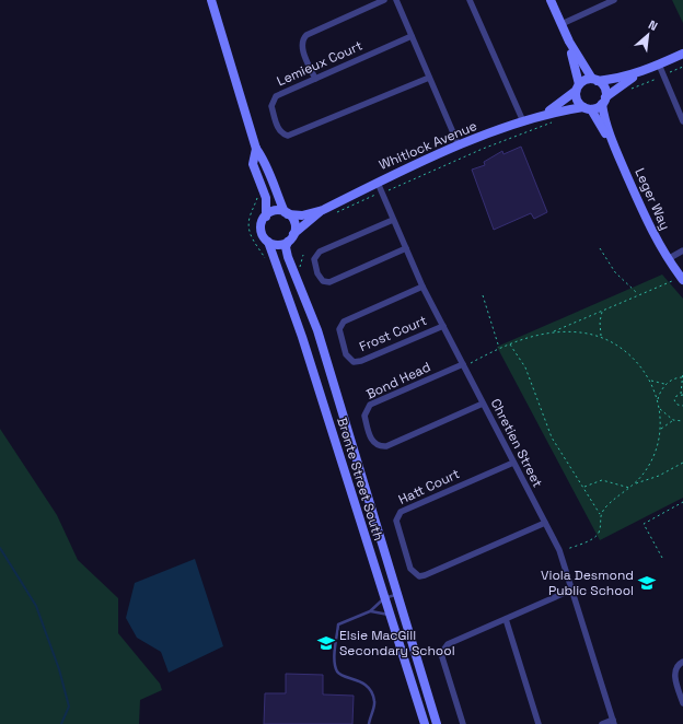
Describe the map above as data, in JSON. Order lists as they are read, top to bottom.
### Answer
{
  "streets": {
    "main road": ["Whitlock Avenue", "Leger Way", "Bronte Street South"],
    "street": [
      "Lemieux Court",
      "Frost Court",
      "Bond Head",
      "Chretien Street",
      "Hatt Court"
    ]
  },
  "crossings": [
    ["Whitlock Avenue", "Leger Way"],
    ["Whitlock Avenue", "Chretien Street"],
    ["Whitlock Avenue", "Bronte Street South"],
    ["Frost Court", "Chretien Street"],
    ["Bond Head", "Chretien Street"],
    ["Chretien Street", "Hatt Court"]
  ],
  "places": {
    "school or university": ["Viola Desmond Public School", "Elsie MacGill Secondary School"]
  },
  "north": "top right"
}
